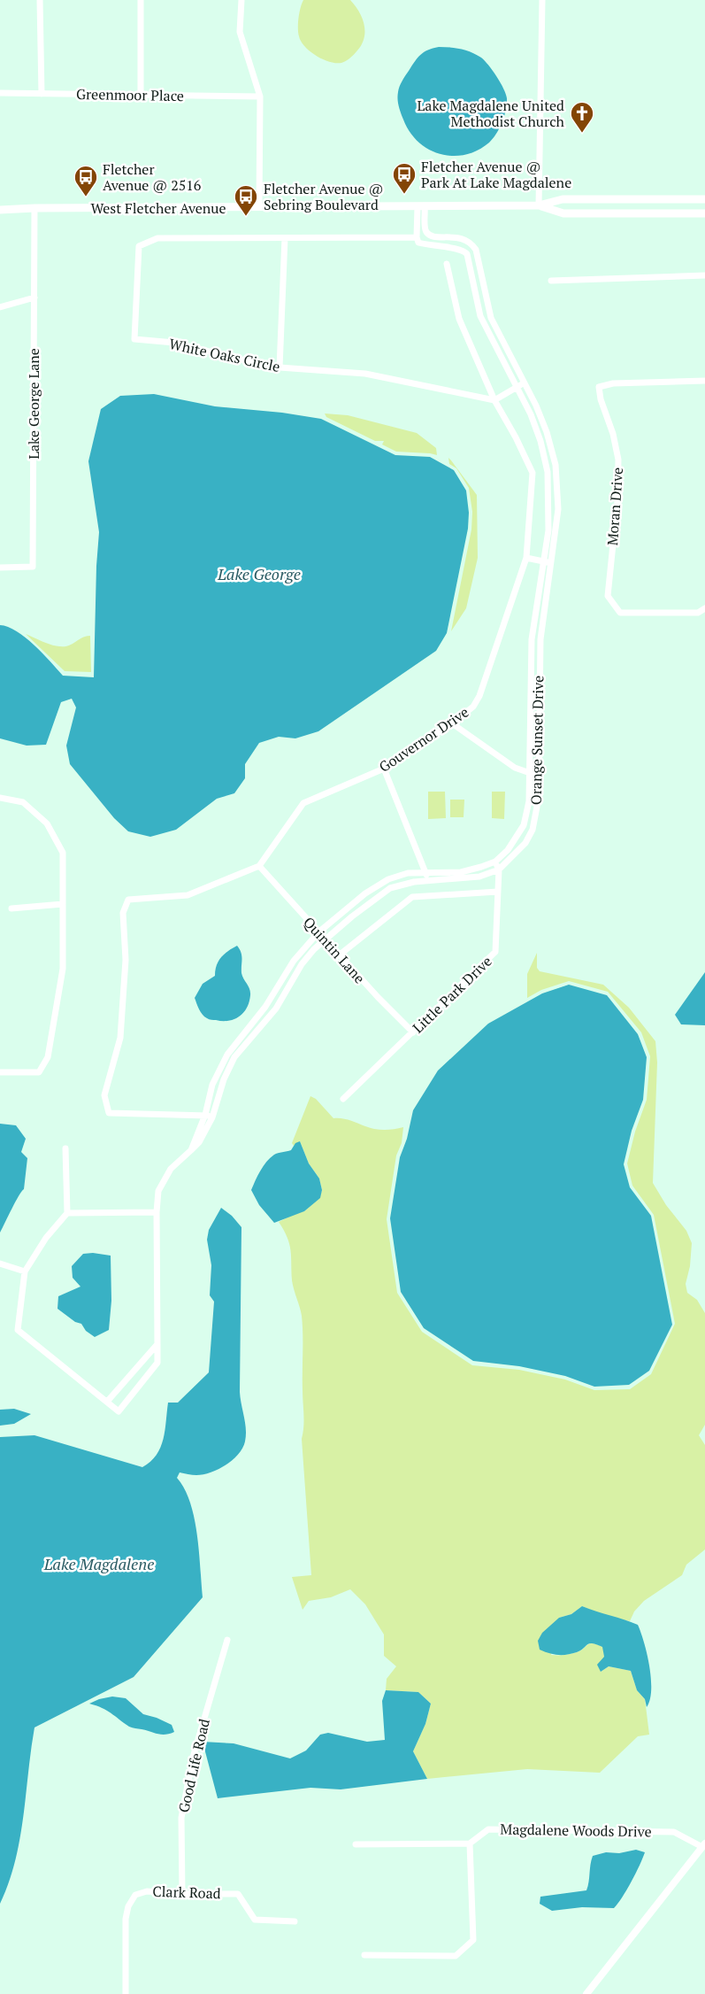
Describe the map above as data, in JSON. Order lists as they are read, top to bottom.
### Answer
{
  "streets": {
    "main road": ["West Fletcher Avenue"],
    "street": [
      "Greenmoor Place",
      "White Oaks Circle",
      "Lake George Lane",
      "Moran Drive",
      "Gouvernor Drive",
      "Orange Sunset Drive",
      "Quintin Lane",
      "Little Park Drive",
      "Good Life Road",
      "Magdalene Woods Drive",
      "Clark Road"
    ]
  },
  "crossings": [
    ["West Fletcher Avenue", "Lake George Lane"],
    ["West Fletcher Avenue", "Orange Sunset Drive"],
    ["White Oaks Circle", "Gouvernor Drive"],
    ["White Oaks Circle", "Orange Sunset Drive"],
    ["Gouvernor Drive", "Orange Sunset Drive"],
    ["Gouvernor Drive", "Quintin Lane"],
    ["Gouvernor Drive", "Little Park Drive"],
    ["Orange Sunset Drive", "Quintin Lane"],
    ["Orange Sunset Drive", "Little Park Drive"],
    ["Quintin Lane", "Little Park Drive"],
    ["Good Life Road", "Clark Road"]
  ],
  "water": ["Lake George", "Lake Magdalene"],
  "places": {
    "church": ["Lake Magdalene United Methodist Church"],
    "bus stop": ["Fletcher Avenue @ Park At Lake Magdalene", "Fletcher Avenue @ 2516", "Fletcher Avenue @ Sebring Boulevard"]
  }
}
